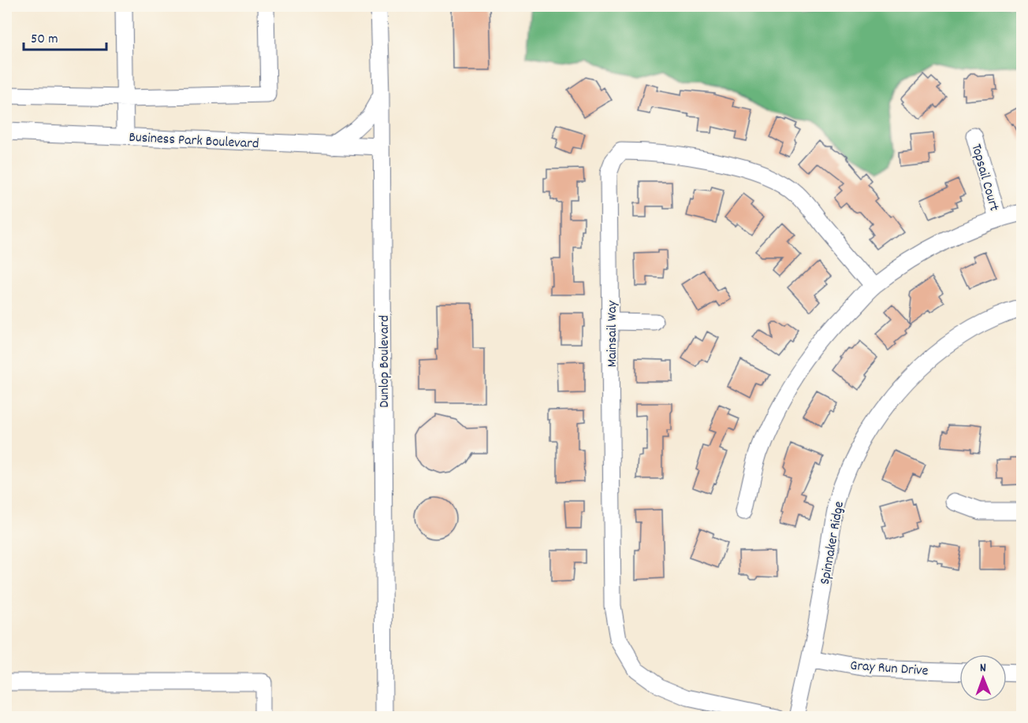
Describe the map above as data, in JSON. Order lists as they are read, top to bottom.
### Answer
{
  "streets": {
    "street": [
      "Business Park Boulevard",
      "Topsail Court",
      "Mainsail Way",
      "Dunlop Boulevard",
      "Spinnaker Ridge",
      "Gray Run Drive"
    ]
  },
  "crossings": [
    ["Business Park Boulevard", "Dunlop Boulevard"],
    ["Spinnaker Ridge", "Gray Run Drive"]
  ],
  "scale_bar": "50 m",
  "north": "top"
}
